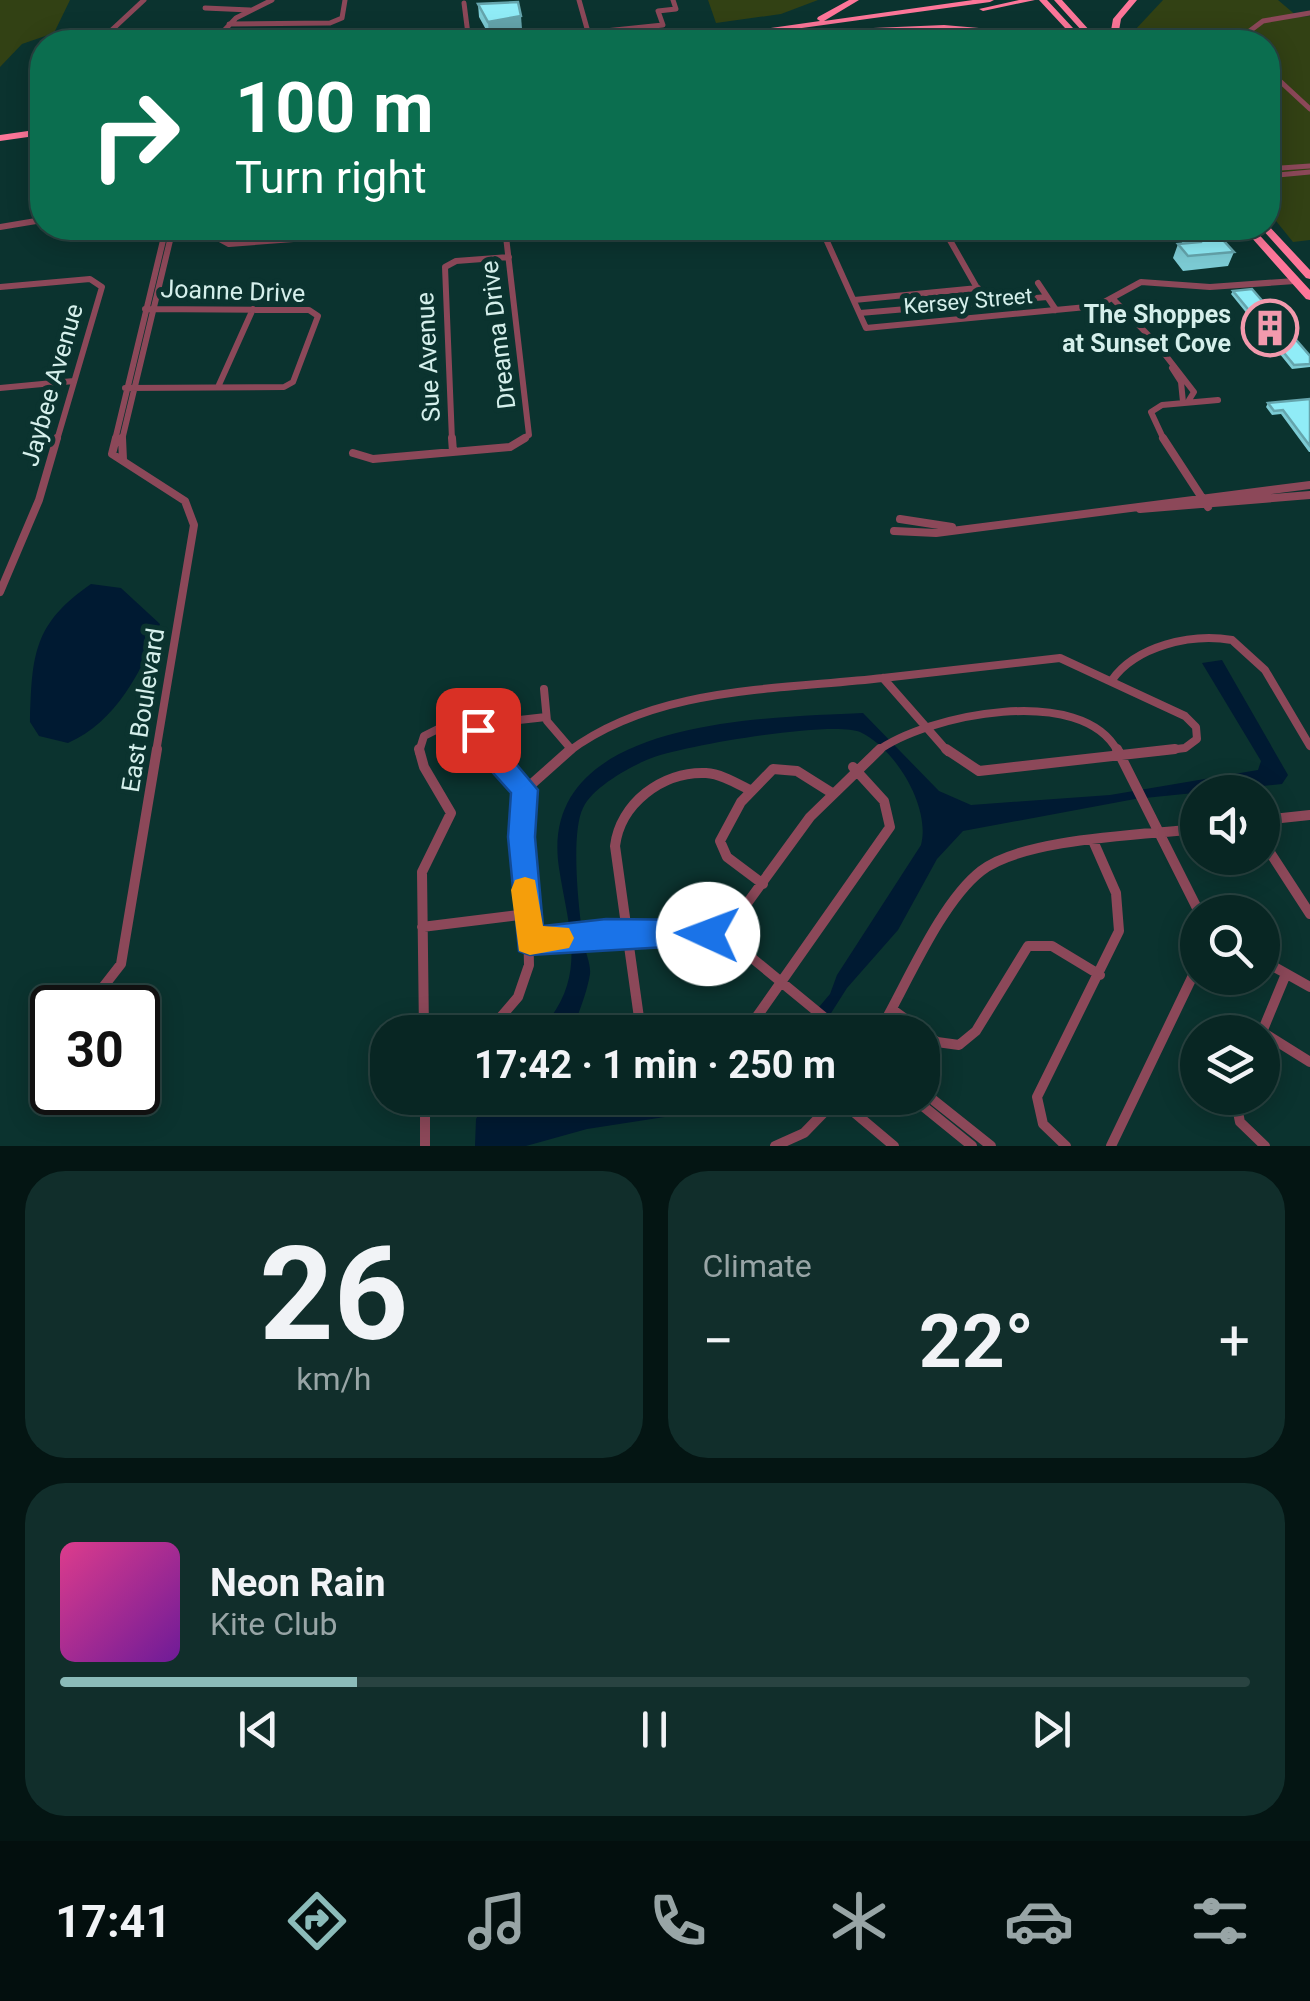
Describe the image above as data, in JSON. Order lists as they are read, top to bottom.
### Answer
{
  "streets": {
    "street": [
      "Joanne Drive",
      "Kersey Street",
      "Dreama Drive",
      "Sue Avenue",
      "Jaybee Avenue",
      "East Boulevard"
    ]
  },
  "crossings": [
    ["Joanne Drive", "East Boulevard"],
    ["Dreama Drive", "Sue Avenue"]
  ],
  "places": {
    "building": ["The Shoppes at Sunset Cove"]
  },
  "page": {
    "turn": ["100 m", "Turn right"],
    "limit": "30",
    "trip": "17:42 · 1 min · 250 m",
    "tile": [
      ["26", "km/h"],
      "Climate"
    ],
    "heat": ["−", "22°", "+"],
    "song": ["Neon Rain", "Kite Club"],
    "tabs": "17:41"
  }
}
